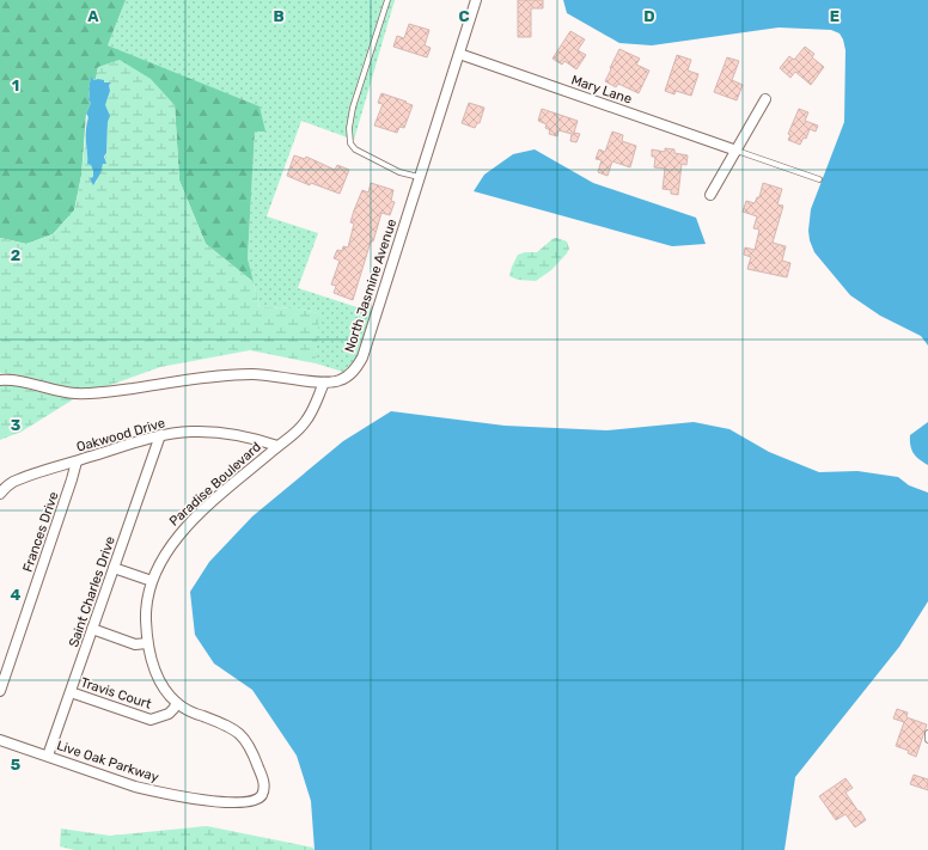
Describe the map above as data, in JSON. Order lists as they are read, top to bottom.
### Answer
{
  "streets": {
    "street": [
      "Mary Lane",
      "North Jasmine Avenue",
      "Oakwood Drive",
      "Paradise Boulevard",
      "Frances Drive",
      "Saint Charles Drive",
      "Travis Court",
      "Live Oak Parkway"
    ]
  },
  "crossings": [
    ["Mary Lane", "North Jasmine Avenue"],
    ["North Jasmine Avenue", "Paradise Boulevard"],
    ["Oakwood Drive", "Paradise Boulevard"],
    ["Oakwood Drive", "Frances Drive"],
    ["Oakwood Drive", "Saint Charles Drive"],
    ["Paradise Boulevard", "Travis Court"],
    ["Paradise Boulevard", "Live Oak Parkway"],
    ["Saint Charles Drive", "Travis Court"],
    ["Saint Charles Drive", "Live Oak Parkway"]
  ],
  "grid": {
    "columns": [
      "A",
      "B",
      "C",
      "D",
      "E"
    ],
    "rows": [
      "1",
      "2",
      "3",
      "4",
      "5"
    ]
  }
}
